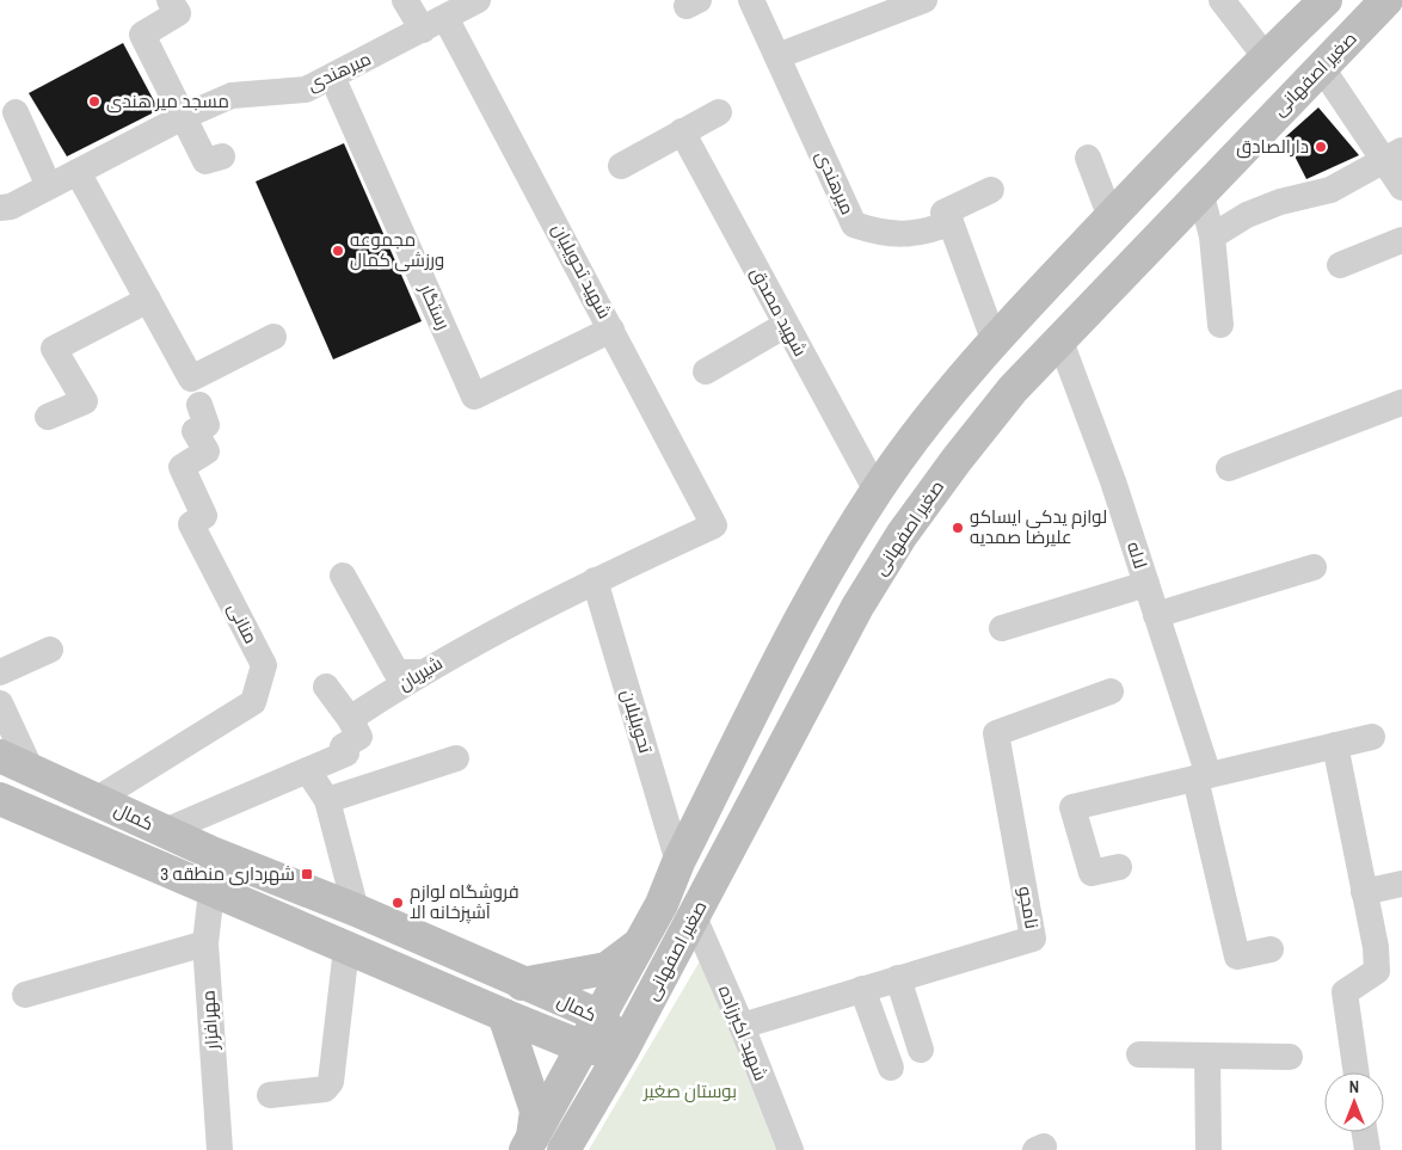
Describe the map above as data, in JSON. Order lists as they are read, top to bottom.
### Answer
{
  "streets": {
    "main road": ["صغیر اصفهانی", "کمال"],
    "street": [
      "میرهندی",
      "شهید تحویلیان",
      "رستگار",
      "شهید مصدق",
      "لاله",
      "منانی",
      "شیریان",
      "تحویلیلان",
      "نامجو",
      "مهرافزار",
      "شهید اکبرزاده"
    ]
  },
  "crossings": [
    ["میرهندی", "شهید تحویلیان"],
    ["میرهندی", "رستگار"],
    ["صغیر اصفهانی", "شهید مصدق"],
    ["صغیر اصفهانی", "لاله"],
    ["صغیر اصفهانی", "تحویلیلان"],
    ["صغیر اصفهانی", "کمال"],
    ["صغیر اصفهانی", "شهید اکبرزاده"],
    ["شهید تحویلیان", "رستگار"],
    ["شهید تحویلیان", "شیریان"],
    ["منانی", "کمال"],
    ["شیریان", "تحویلیلان"],
    ["کمال", "مهرافزار"],
    ["نامجو", "شهید اکبرزاده"]
  ],
  "parks": ["بوستان صغیر"],
  "places": {
    "other": [
      "مسجد میر هندی",
      "دارالصادق",
      "مجموعه ورزشی کمال",
      "لوازم یدکی ایساکو علیرضا صمدیه",
      "فروشگاه لوازم آشپزخانه الا"
    ],
    "transit": ["شهرداری منطقه 3"]
  },
  "north": "top"
}
